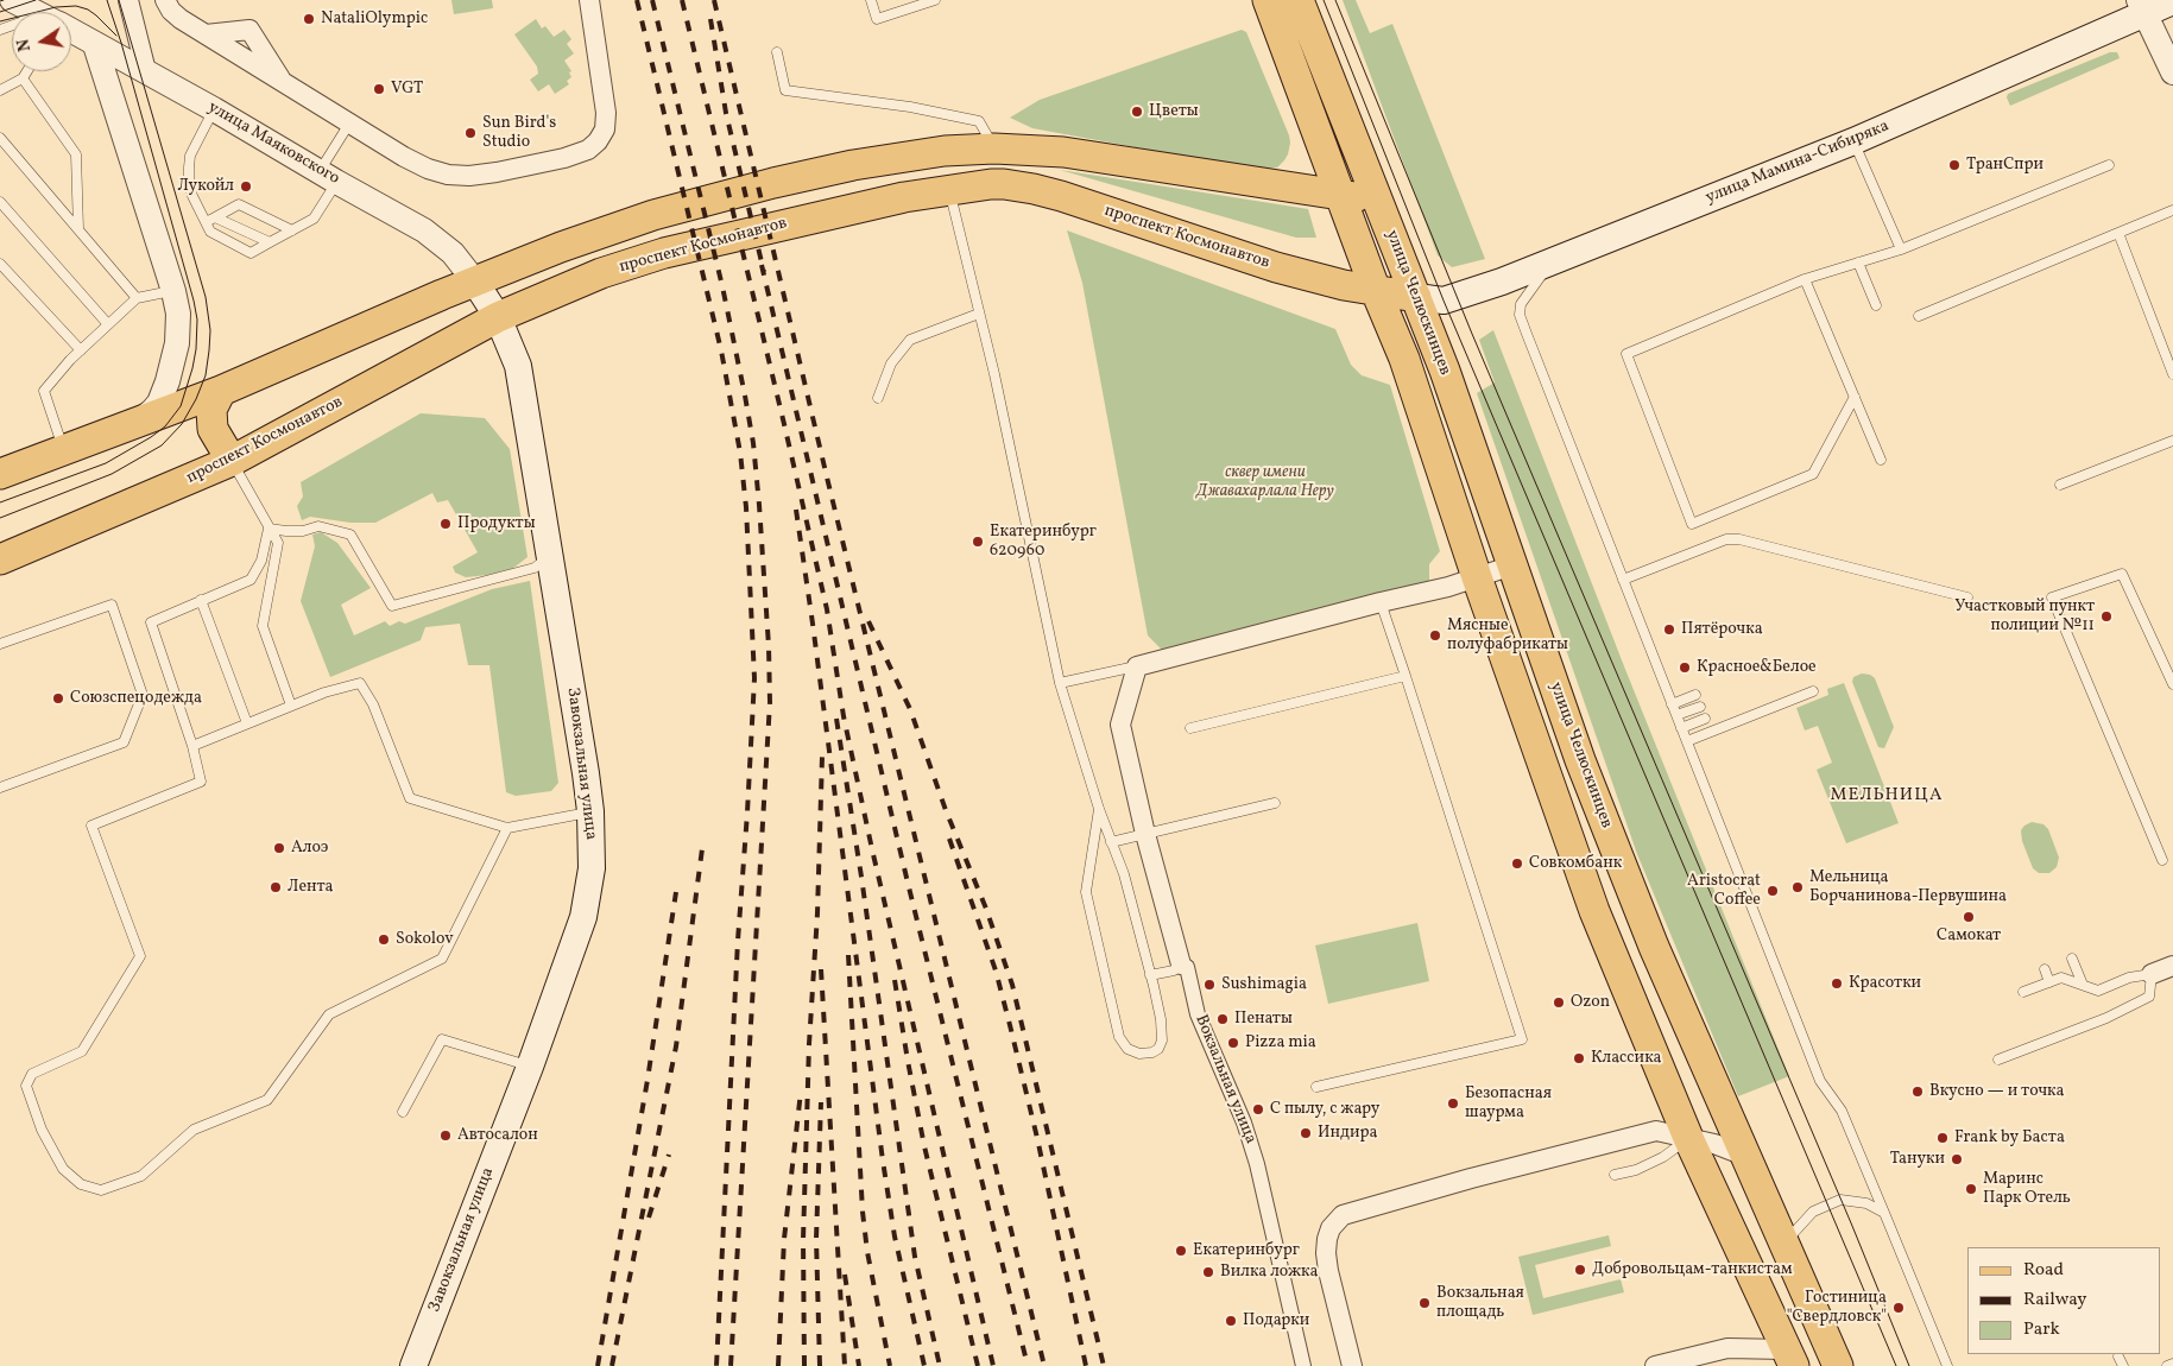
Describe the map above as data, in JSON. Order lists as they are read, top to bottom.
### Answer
{
  "streets": {
    "main road": [
      "улица Мамина-Сибиряка",
      "проспект Космонавтов",
      "улица Челюскинцев",
      "Завокзальная улица"
    ],
    "street": ["улица Маяковского", "Вокзальная улица"]
  },
  "crossings": [
    ["улица Маяковского", "Завокзальная улица"],
    ["улица Мамина-Сибиряка", "проспект Космонавтов"],
    ["улица Мамина-Сибиряка", "улица Челюскинцев"],
    ["проспект Космонавтов", "улица Челюскинцев"],
    ["проспект Космонавтов", "Завокзальная улица"]
  ],
  "districts": ["МЕЛЬНИЦА"],
  "parks": ["сквер имени Джавахарлала Неру"],
  "places": [
    "NataliOlympic",
    "VGT",
    "Цветы",
    "Sun Bird's Studio",
    "ТранСпри",
    "Лукойл",
    "Продукты",
    "Екатеринбург 620960",
    "Участковый пункт полиции №11",
    "Пятёрочка",
    "Мясные полуфабрикаты",
    "Красное&Белое",
    "Союзспецодежда",
    "Алоэ",
    "Совкомбанк",
    "Лента",
    "Мельница Борчанинова-Первушина",
    "Aristocrat Coffee",
    "Самокат",
    "Sokolov",
    "Красотки",
    "Sushimagia",
    "Ozon",
    "Пенаты",
    "Pizza mia",
    "Классика",
    "Вкусно — и точка",
    "Безопасная шаурма",
    "С пылу, с жару",
    "Индира",
    "Автосалон",
    "Frank by Баста",
    "Тануки",
    "Маринс Парк Отель",
    "Екатеринбург",
    "Добровольцам-танкистам",
    "Вилка ложка",
    "Вокзальная площадь",
    "Гостиница \"Свердловск\"",
    "Подарки"
  ],
  "legend": ["Road", "Railway", "Park"],
  "north": "left"
}
